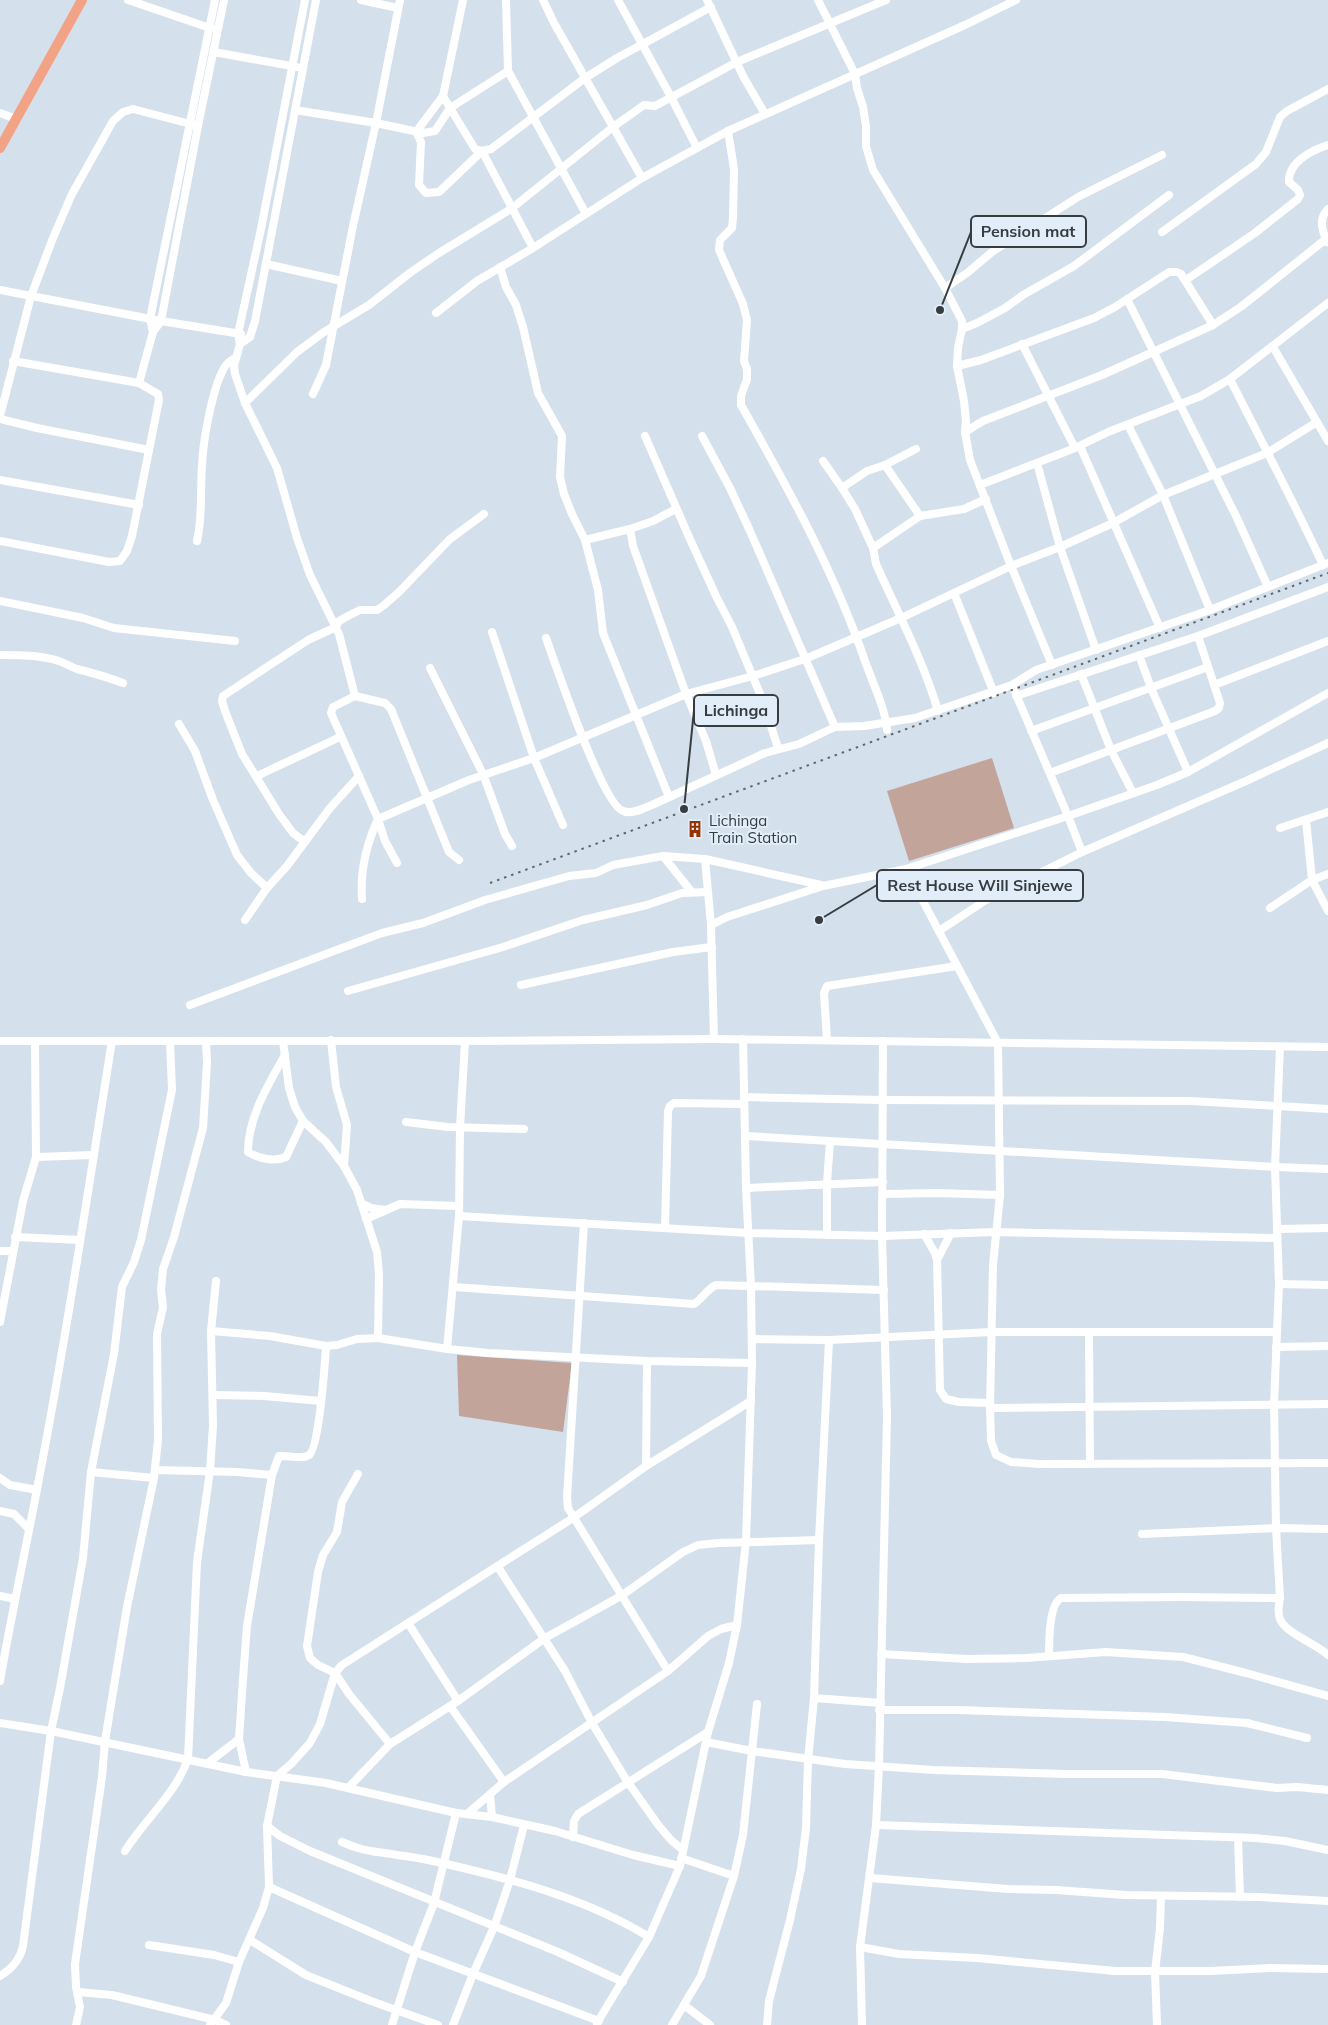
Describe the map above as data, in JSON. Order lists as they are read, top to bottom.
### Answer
{
  "places": {
    "other": ["Pension mat", "Lichinga", "Rest House Will Sinjewe"],
    "building": ["Lichinga Train Station"]
  }
}
